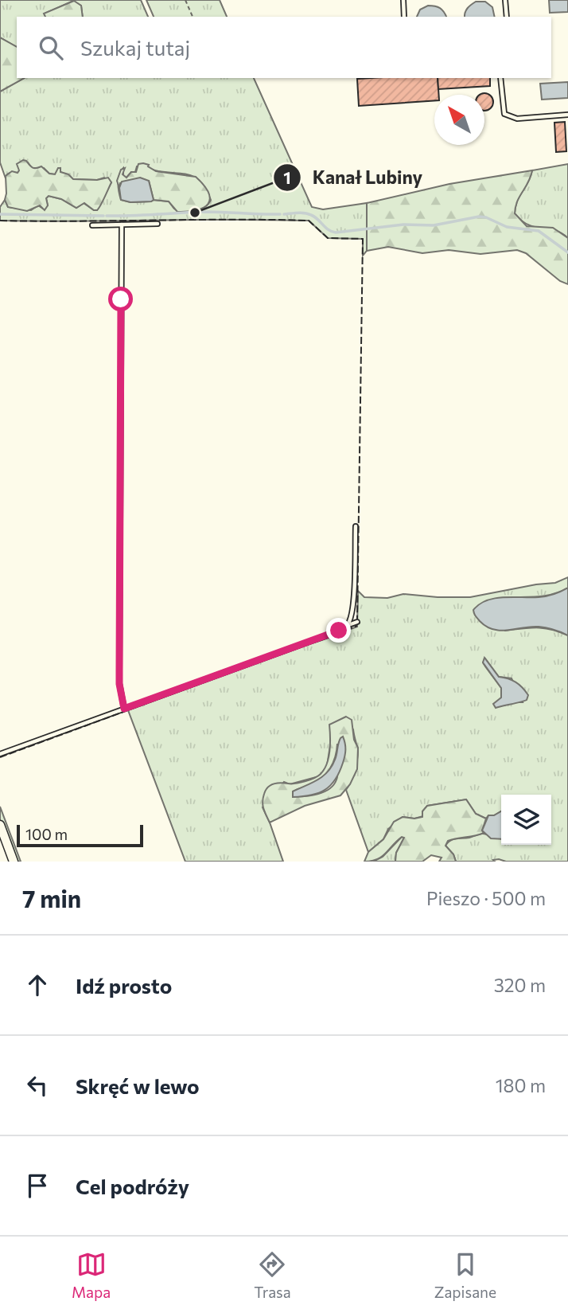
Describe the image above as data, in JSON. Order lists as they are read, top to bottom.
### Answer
{
  "places": ["Kanał Lubiny"],
  "scale_bar": "100 m",
  "north": "top left",
  "page": {
    "search": "Szukaj tutaj",
    "scale": "100 m",
    "heading": ["7 min", "Pieszo · 500 m"],
    "list": [
      ["Idź prosto", "320 m"],
      ["Skręć w lewo", "180 m"],
      "Cel podróży"
    ],
    "nav": ["Mapa", "Trasa", "Zapisane"]
  }
}
